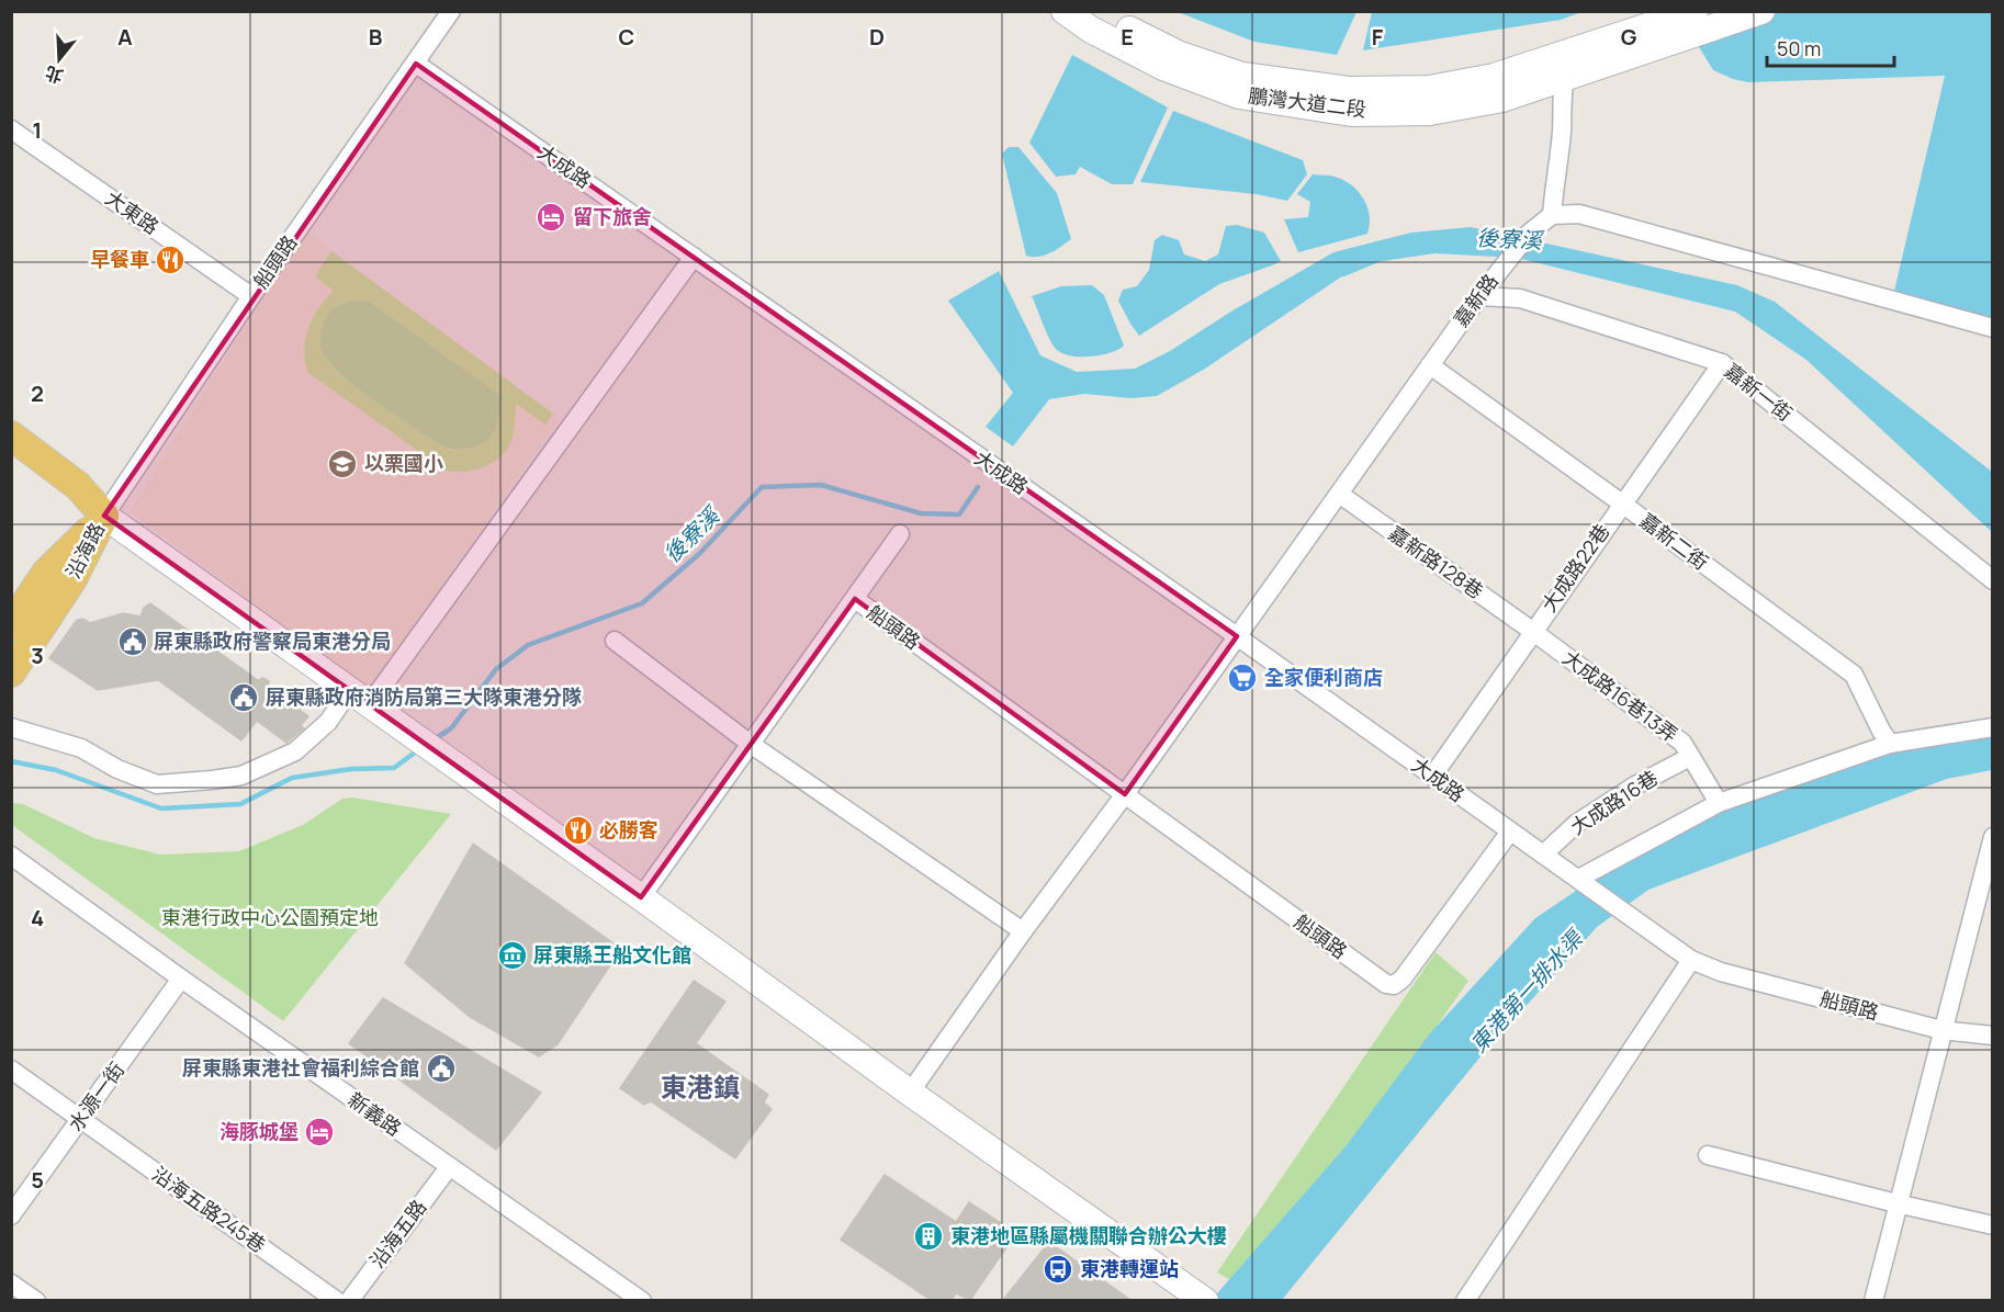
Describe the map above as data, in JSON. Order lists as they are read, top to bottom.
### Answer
{
  "streets": {
    "main road": ["沿海路"],
    "street": [
      "鵬灣大道二段",
      "大成路",
      "大東路",
      "船頭路",
      "嘉新路",
      "嘉新一街",
      "嘉新二街",
      "嘉新路128巷",
      "大成路22巷",
      "大成路16巷13弄",
      "大成路16巷",
      "水源一街",
      "新義路",
      "沿海五路245巷",
      "沿海五路"
    ]
  },
  "crossings": [
    ["大成路", "船頭路"],
    ["大成路", "嘉新路"],
    ["大成路", "大成路22巷"],
    ["大成路", "大成路16巷"],
    ["大東路", "船頭路"],
    ["船頭路", "沿海路"],
    ["嘉新路", "嘉新一街"],
    ["嘉新路", "嘉新二街"],
    ["嘉新路", "嘉新路128巷"],
    ["嘉新一街", "大成路22巷"],
    ["嘉新二街", "大成路22巷"],
    ["嘉新路128巷", "大成路22巷"],
    ["嘉新路128巷", "大成路16巷13弄"],
    ["大成路22巷", "大成路16巷13弄"],
    ["大成路16巷13弄", "大成路16巷"],
    ["水源一街", "新義路"],
    ["水源一街", "沿海五路245巷"],
    ["新義路", "沿海五路"]
  ],
  "districts": ["東港鎮"],
  "water": ["後寮溪", "東港第一排水渠"],
  "parks": ["東港行政中心公園預定地"],
  "places": {
    "hotel": ["留下旅舍", "海豚城堡"],
    "restaurant": ["早餐車", "必勝客"],
    "school or university": ["以栗國小"],
    "public building": ["屏東縣政府警察局東港分局", "屏東縣政府消防局第三大隊東港分隊", "屏東縣東港社會福利綜合館"],
    "supermarket": ["全家便利商店"],
    "museum": ["屏東縣王船文化館"],
    "building": ["東港地區縣屬機關聯合辦公大樓"],
    "bus stop": ["東港轉運站"]
  },
  "scale_bar": "50 m",
  "north": "bottom",
  "grid": {
    "columns": [
      "A",
      "B",
      "C",
      "D",
      "E",
      "F",
      "G"
    ],
    "rows": [
      "1",
      "2",
      "3",
      "4",
      "5"
    ]
  }
}
